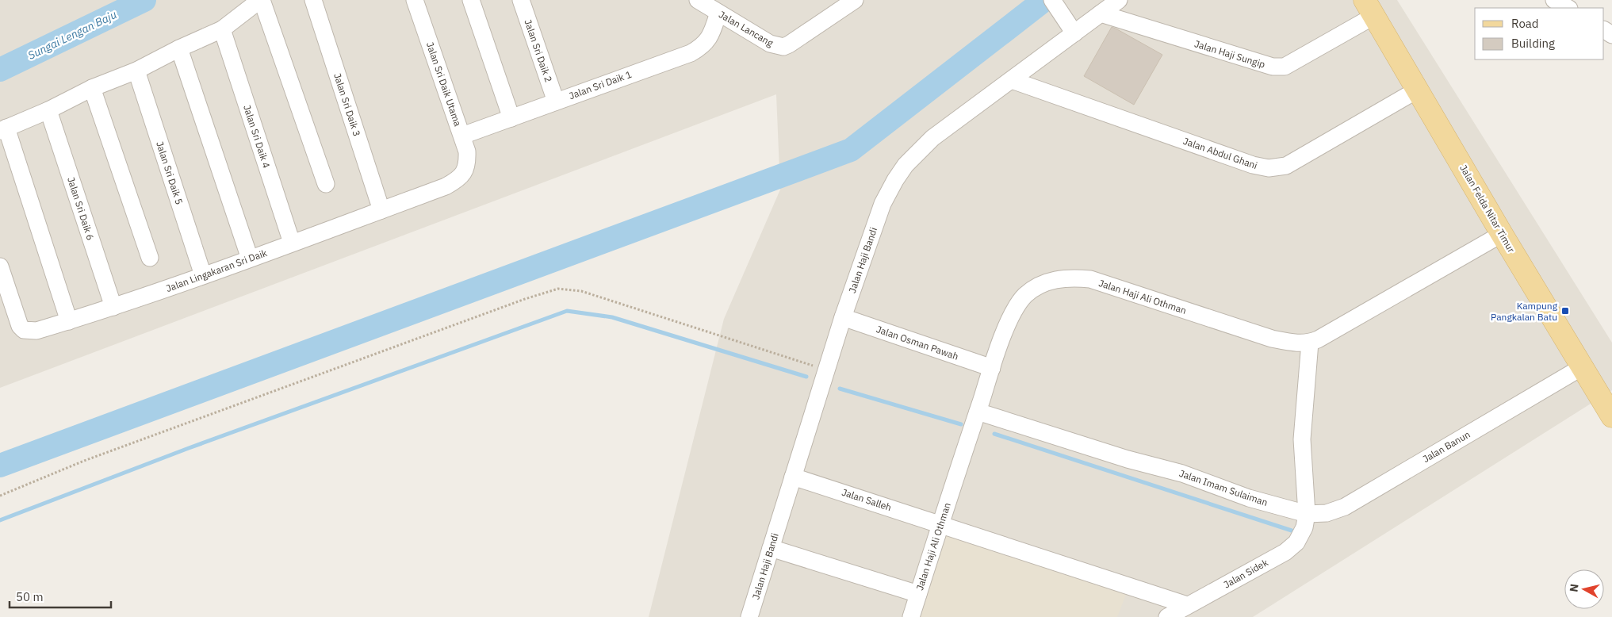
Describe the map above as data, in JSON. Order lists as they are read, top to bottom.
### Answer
{
  "streets": {
    "main road": ["Jalan Felda Nitar Timur"],
    "street": [
      "Jalan Lancang",
      "Jalan Sri Daik 2",
      "Jalan Haji Sungip",
      "Jalan Sri Daik Utama",
      "Jalan Sri Daik 1",
      "Jalan Sri Daik 3",
      "Jalan Sri Daik 4",
      "Jalan Abdul Ghani",
      "Jalan Sri Daik 5",
      "Jalan Sri Daik 6",
      "Jalan Haji Bandi",
      "Jalan Lingakaran Sri Daik",
      "Jalan Haji Ali Othman",
      "Jalan Osman Pawah",
      "Jalan Banun",
      "Jalan Imam Sulaiman",
      "Jalan Salleh",
      "Jalan Sidek"
    ]
  },
  "crossings": [
    ["Jalan Lancang", "Jalan Sri Daik 1"],
    ["Jalan Sri Daik 2", "Jalan Sri Daik 1"],
    ["Jalan Haji Sungip", "Jalan Felda Nitar Timur"],
    ["Jalan Haji Sungip", "Jalan Haji Bandi"],
    ["Jalan Sri Daik Utama", "Jalan Sri Daik 1"],
    ["Jalan Sri Daik Utama", "Jalan Lingakaran Sri Daik"],
    ["Jalan Sri Daik 3", "Jalan Lingakaran Sri Daik"],
    ["Jalan Sri Daik 4", "Jalan Lingakaran Sri Daik"],
    ["Jalan Abdul Ghani", "Jalan Felda Nitar Timur"],
    ["Jalan Abdul Ghani", "Jalan Haji Bandi"],
    ["Jalan Sri Daik 5", "Jalan Lingakaran Sri Daik"],
    ["Jalan Sri Daik 6", "Jalan Lingakaran Sri Daik"],
    ["Jalan Felda Nitar Timur", "Jalan Haji Ali Othman"],
    ["Jalan Felda Nitar Timur", "Jalan Banun"],
    ["Jalan Haji Bandi", "Jalan Osman Pawah"],
    ["Jalan Haji Bandi", "Jalan Salleh"],
    ["Jalan Haji Ali Othman", "Jalan Osman Pawah"],
    ["Jalan Haji Ali Othman", "Jalan Imam Sulaiman"],
    ["Jalan Haji Ali Othman", "Jalan Salleh"],
    ["Jalan Banun", "Jalan Imam Sulaiman"],
    ["Jalan Banun", "Jalan Sidek"],
    ["Jalan Imam Sulaiman", "Jalan Sidek"],
    ["Jalan Salleh", "Jalan Sidek"]
  ],
  "water": ["Sungai Lengan Baju"],
  "places": {
    "transit": ["Kampung Pangkalan Batu"]
  },
  "legend": ["Road", "Building"],
  "scale_bar": "50 m",
  "north": "left"
}
